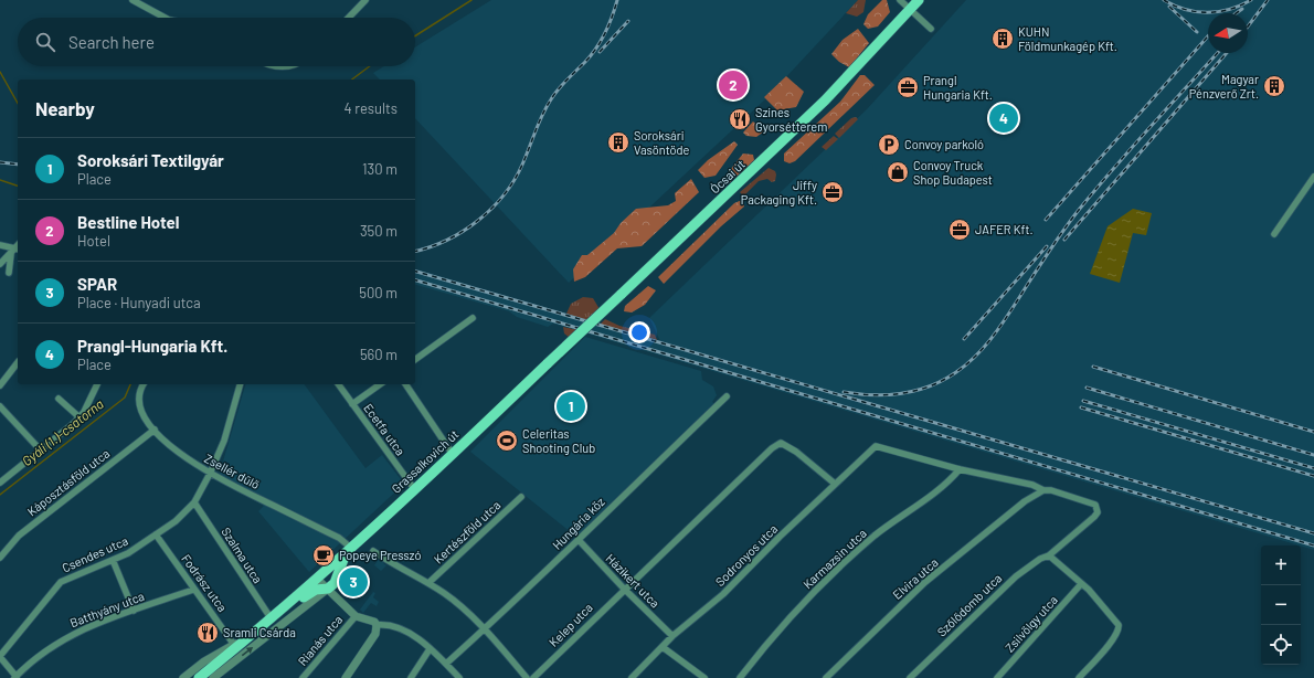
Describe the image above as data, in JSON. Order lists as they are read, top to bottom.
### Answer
{
  "streets": {
    "main road": ["Ócsai út", "Grassalkovich út"],
    "street": [
      "Ecetfa utca",
      "Zsellér dűlő",
      "Káposztásföld utca",
      "Hungária köz",
      "Kertészföld utca",
      "Csendes utca",
      "Szalma utca",
      "Sodronyos utca",
      "Karmazsin utca",
      "Elvira utca",
      "Házikert utca",
      "Fodrász utca",
      "Szőlődomb utca",
      "Batthyány utca",
      "Zsilvölgy utca",
      "Kelep utca",
      "Rianás utca"
    ]
  },
  "crossings": [
    ["Ócsai út", "Grassalkovich út"],
    ["Ecetfa utca", "Grassalkovich út"],
    ["Grassalkovich út", "Zsellér dűlő"],
    ["Grassalkovich út", "Szalma utca"],
    ["Grassalkovich út", "Fodrász utca"],
    ["Zsellér dűlő", "Káposztásföld utca"],
    ["Zsellér dűlő", "Csendes utca"],
    ["Hungária köz", "Házikert utca"],
    ["Csendes utca", "Szalma utca"],
    ["Csendes utca", "Fodrász utca"],
    ["Sodronyos utca", "Karmazsin utca"],
    ["Sodronyos utca", "Házikert utca"],
    ["Sodronyos utca", "Kelep utca"],
    ["Elvira utca", "Szőlődomb utca"],
    ["Házikert utca", "Kelep utca"],
    ["Fodrász utca", "Batthyány utca"]
  ],
  "water": ["Gyáli (1.)-csatorna"],
  "places": {
    "building": ["KUHN Földmunkagép Kft.", "Magyar Pénzverő Zrt.", "Soroksári Vasöntöde"],
    "office": ["Prangl Hungaria Kft.", "Jiffy Packaging Kft.", "JAFER Kft."],
    "restaurant": ["Szines Gyorsétterem", "Sramli Csárda"],
    "parking": ["Convoy parkoló"],
    "shop": ["Convoy Truck Shop Budapest"],
    "sports": ["Celeritas Shooting Club"],
    "cafe": ["Popeye Presszó"]
  },
  "north": "left",
  "page": {
    "search": "Search here",
    "pins": [
      "2",
      "4",
      "1",
      "3"
    ],
    "heading": ["Nearby", "4 results"],
    "list": [
      {
        "mark": "1",
        "name": "Soroksári Textilgyár",
        "note": "Place",
        "value": "130 m"
      },
      {
        "mark": "2",
        "name": "Bestline Hotel",
        "note": "Hotel",
        "value": "350 m"
      },
      {
        "mark": "3",
        "name": "SPAR",
        "note": "Place · Hunyadi utca",
        "value": "500 m"
      },
      {
        "mark": "4",
        "name": "Prangl-Hungaria Kft.",
        "note": "Place",
        "value": "560 m"
      }
    ],
    "map_buttons": ["+", "−"]
  }
}
